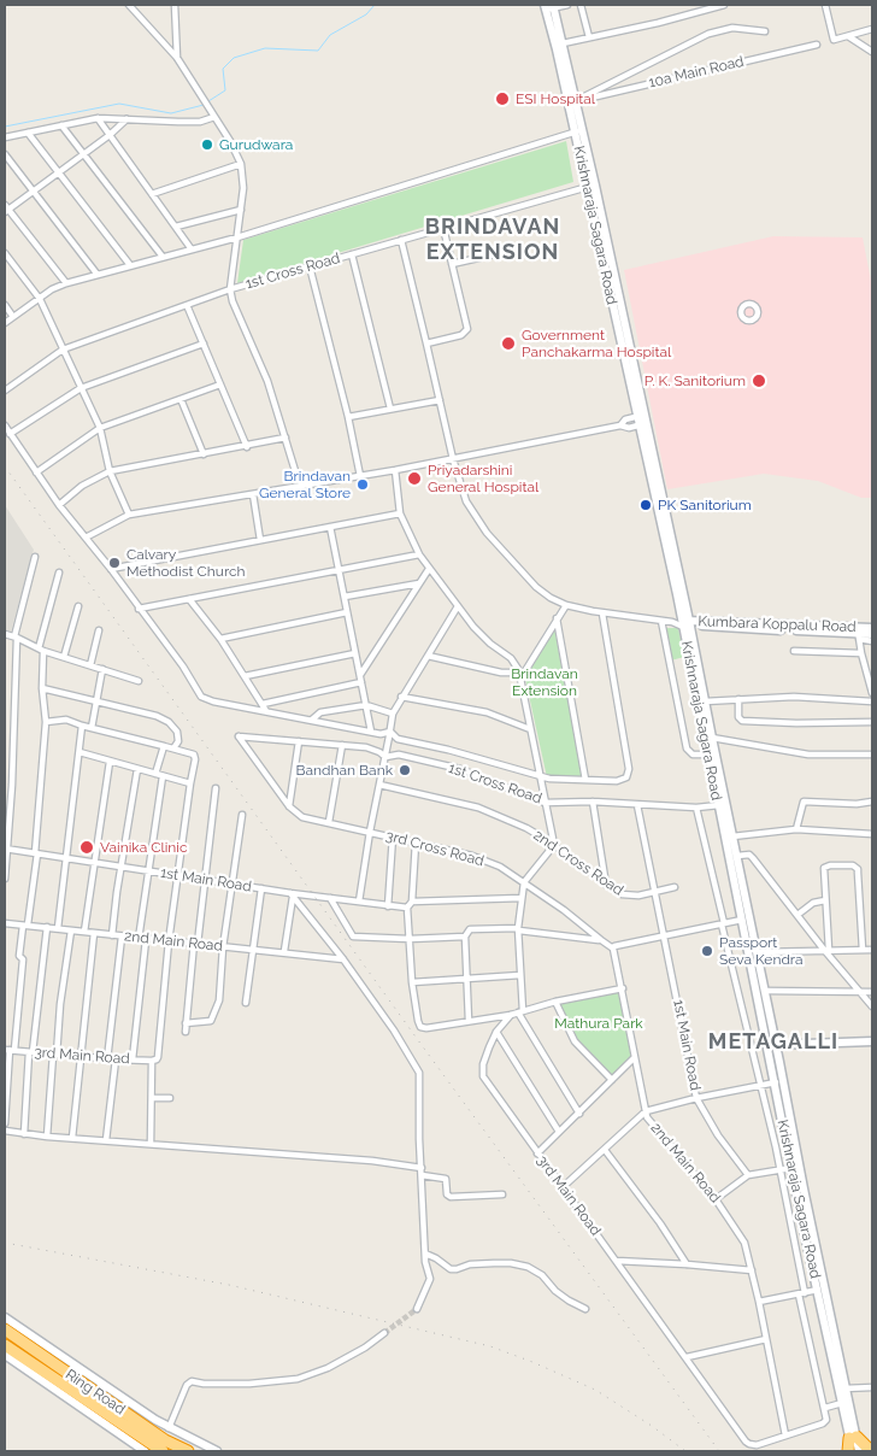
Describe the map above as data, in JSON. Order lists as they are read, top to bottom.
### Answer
{
  "streets": {
    "highway": ["Ring Road"],
    "main road": ["Krishnaraja Sagara Road", "Kumbara Koppalu Road"],
    "street": [
      "10a Main Road",
      "1st Cross Road",
      "3rd Cross Road",
      "2nd Cross Road",
      "1st Main Road",
      "2nd Main Road",
      "3rd Main Road"
    ]
  },
  "crossings": [
    ["10a Main Road", "Krishnaraja Sagara Road"],
    ["Krishnaraja Sagara Road", "1st Cross Road"],
    ["Krishnaraja Sagara Road", "Kumbara Koppalu Road"],
    ["1st Cross Road", "3rd Cross Road"],
    ["1st Cross Road", "1st Main Road"],
    ["3rd Cross Road", "2nd Main Road"],
    ["2nd Cross Road", "1st Main Road"],
    ["2nd Main Road", "3rd Main Road"]
  ],
  "districts": ["BRINDAVAN EXTENSION", "METAGALLI"],
  "parks": ["Brindavan Extension", "Mathura Park"],
  "places": [
    "ESI Hospital",
    "Gurudwara",
    "Government Panchakarma Hospital",
    "P. K. Sanitorium",
    "Priyadarshini General Hospital",
    "Brindavan General Store",
    "PK Sanitorium",
    "Calvary Methodist Church",
    "Bandhan Bank",
    "Vainika Clinic",
    "Passport Seva Kendra"
  ]
}
